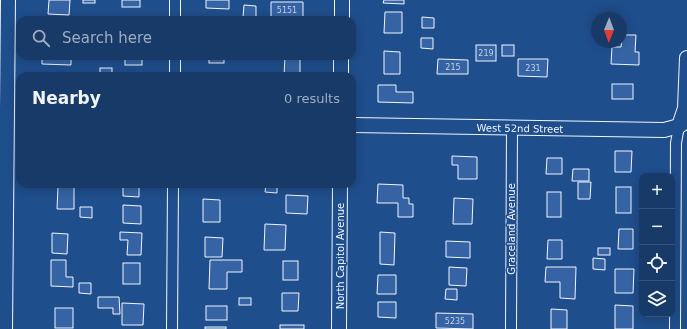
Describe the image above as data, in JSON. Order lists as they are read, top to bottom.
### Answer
{
  "streets": {
    "street": ["West 52nd Street", "Graceland Avenue", "North Capitol Avenue"]
  },
  "crossings": [
    ["West 52nd Street", "Graceland Avenue"]
  ],
  "house_numbers": [
    "5151",
    "219",
    "215",
    "231",
    "5235"
  ],
  "north": "bottom",
  "page": {
    "search": "Search here",
    "heading": ["Nearby", "0 results"],
    "map_buttons": ["+", "−"]
  }
}
